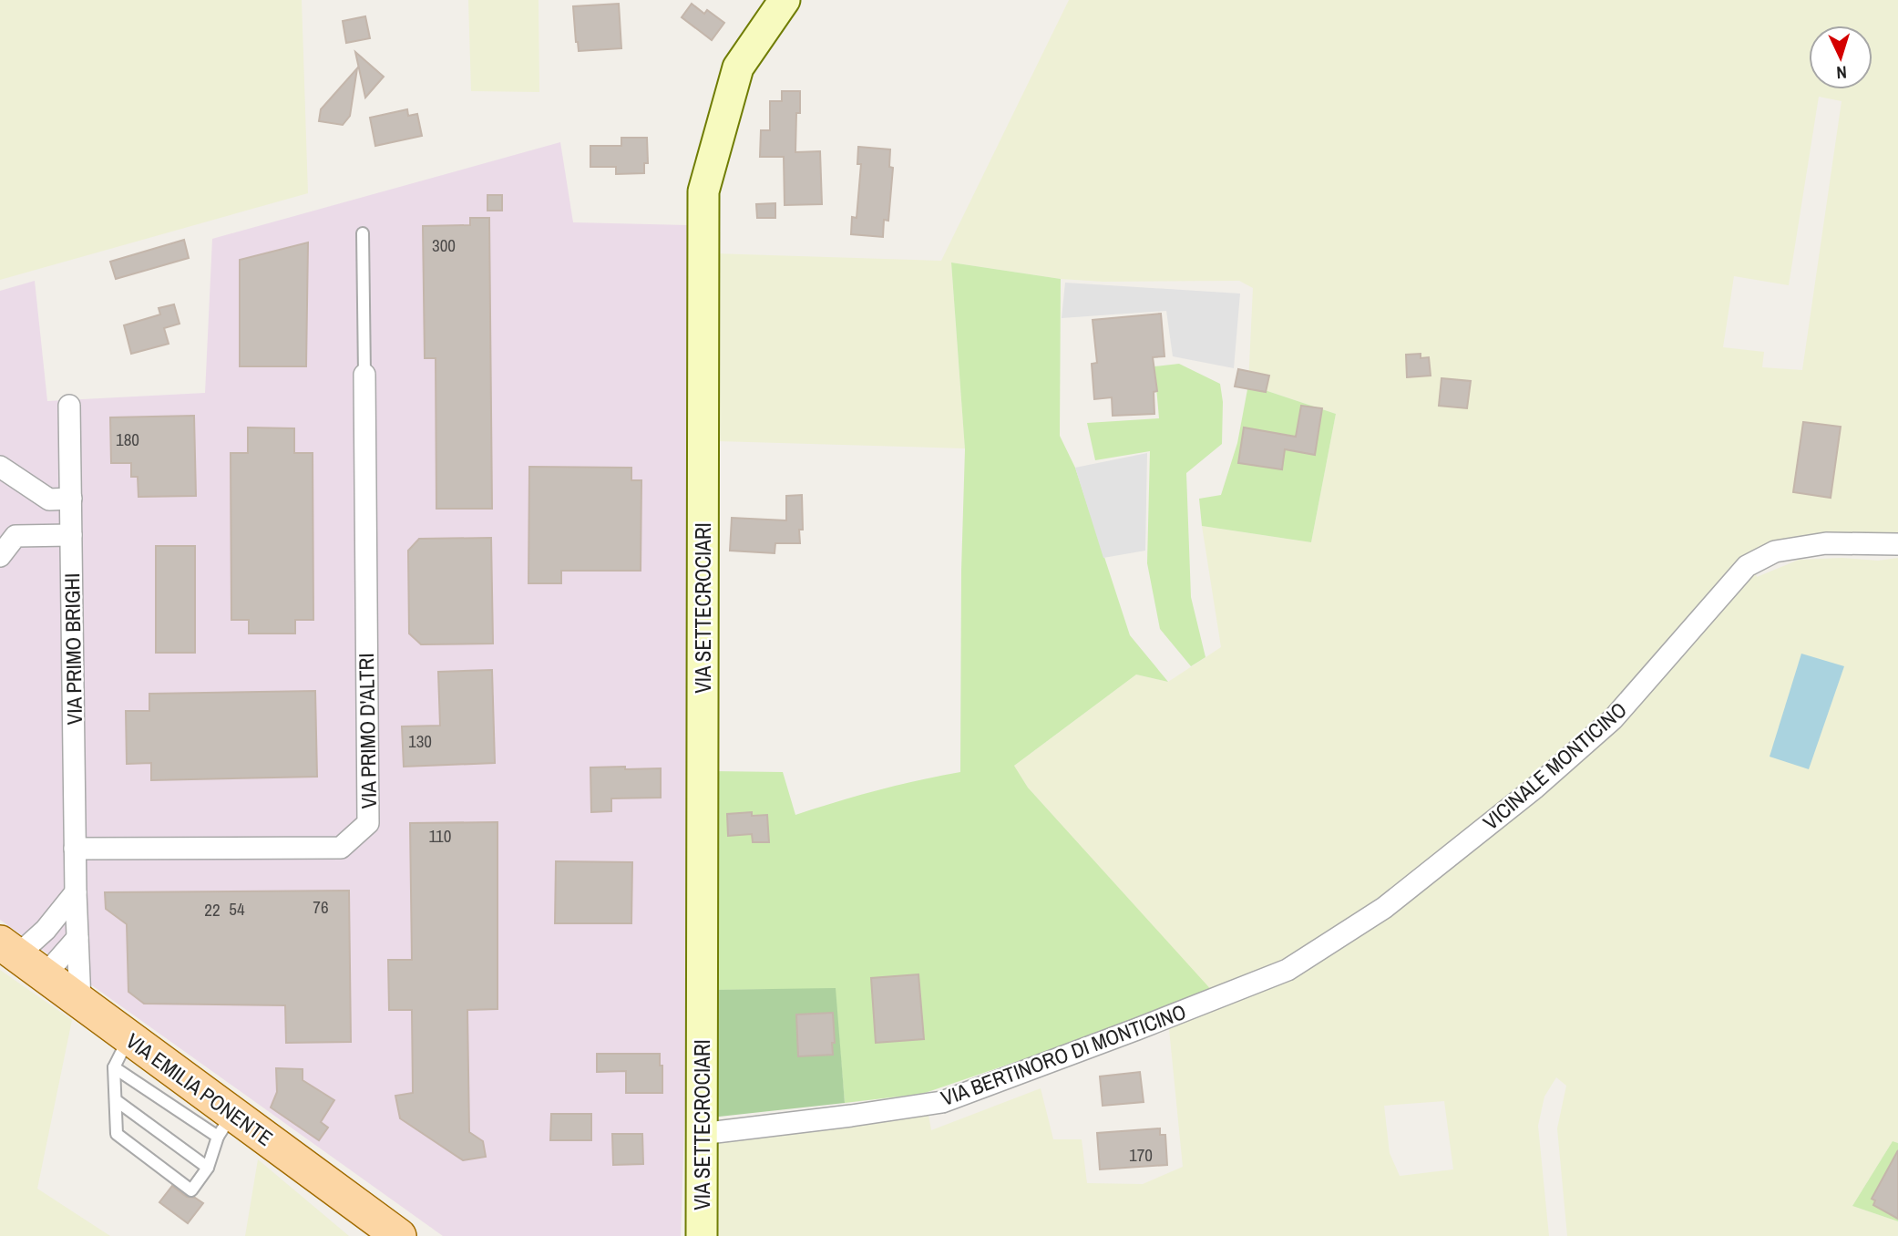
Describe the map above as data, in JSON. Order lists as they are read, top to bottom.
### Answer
{
  "streets": {
    "main road": ["VIA SETTECROCIARI", "VIA EMILIA PONENTE"],
    "street": [
      "VIA PRIMO BRIGHI",
      "VIA PRIMO D'ALTRI",
      "VICINALE MONTICINO",
      "VIA BERTINORO DI MONTICINO"
    ]
  },
  "crossings": [
    ["VIA SETTECROCIARI", "VIA BERTINORO DI MONTICINO"],
    ["VIA PRIMO BRIGHI", "VIA PRIMO D'ALTRI"],
    ["VIA PRIMO BRIGHI", "VIA EMILIA PONENTE"],
    ["VICINALE MONTICINO", "VIA BERTINORO DI MONTICINO"]
  ],
  "house_numbers": [
    "300",
    "180",
    "130",
    "110",
    "76",
    "54",
    "22",
    "170"
  ],
  "north": "bottom"
}
